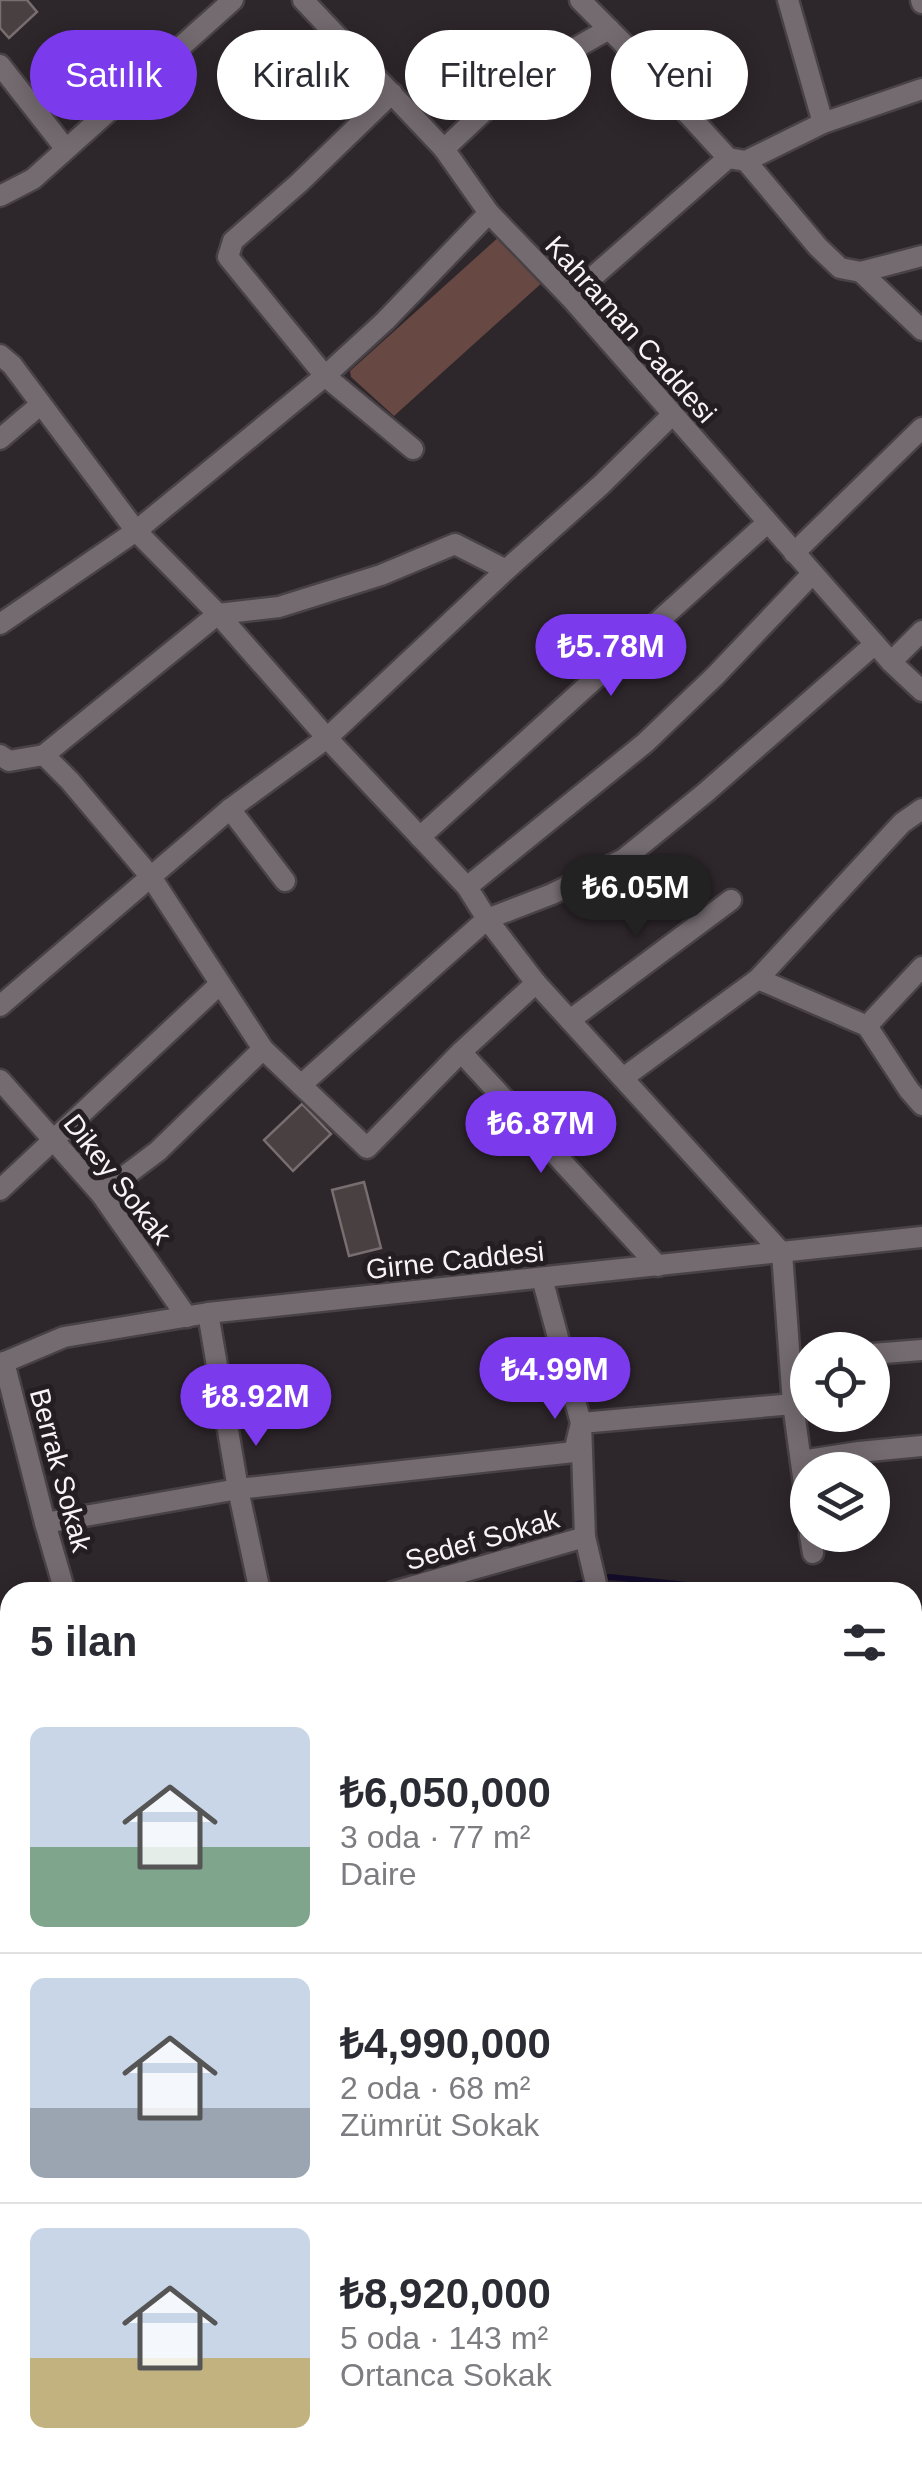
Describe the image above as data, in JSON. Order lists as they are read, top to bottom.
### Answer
{
  "streets": {
    "street": [
      "Kahraman Caddesi",
      "Dikey Sokak",
      "Girne Caddesi",
      "Berrak Sokak",
      "Sedef Sokak"
    ]
  },
  "crossings": [
    ["Dikey Sokak", "Girne Caddesi"],
    ["Girne Caddesi", "Berrak Sokak"]
  ],
  "page": {
    "chip": [
      "Satılık",
      "Kiralık",
      "Filtreler",
      "Yeni"
    ],
    "price": [
      "₺5.78M",
      "₺6.05M",
      "₺6.87M",
      "₺4.99M",
      "₺8.92M"
    ],
    "heading": "5 ilan",
    "list": [
      {
        "name": "₺6,050,000",
        "note": "3 oda · 77 m² · Daire"
      },
      {
        "name": "₺4,990,000",
        "note": "2 oda · 68 m² · Zümrüt Sokak"
      },
      {
        "name": "₺8,920,000",
        "note": "5 oda · 143 m² · Ortanca Sokak"
      }
    ]
  }
}
